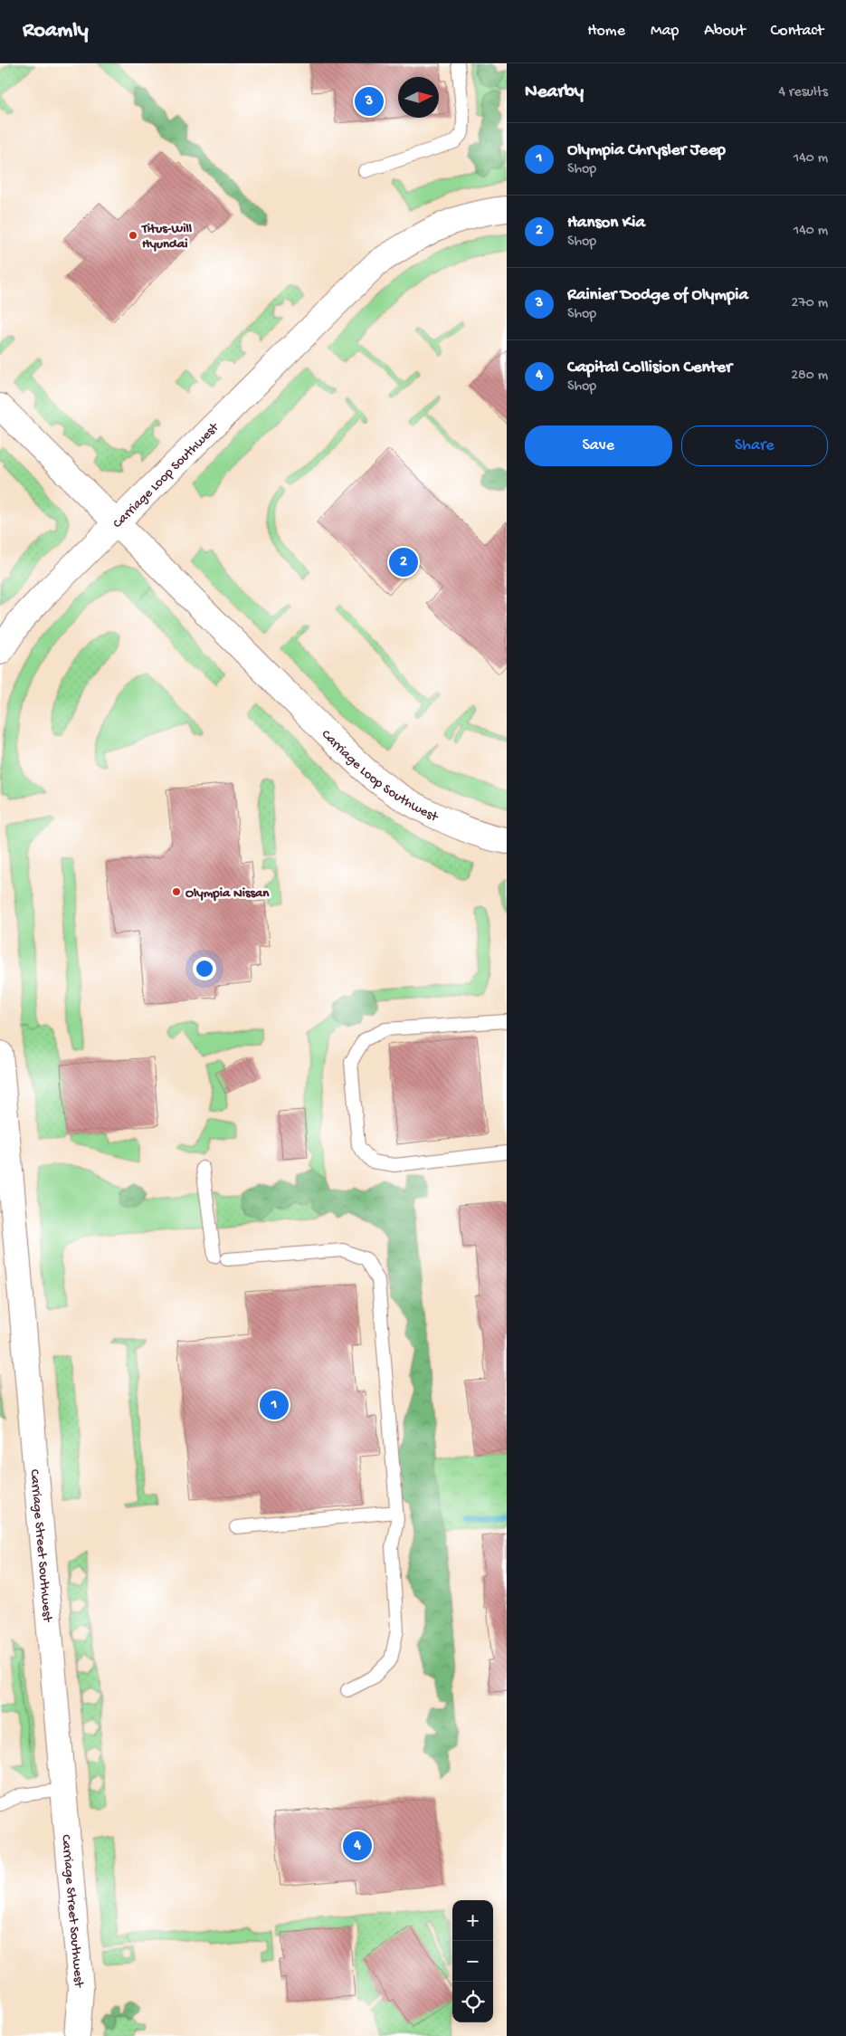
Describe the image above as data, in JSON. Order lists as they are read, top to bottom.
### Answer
{
  "streets": {
    "street": ["Carriage Loop Southwest", "Carriage Street Southwest"]
  },
  "places": ["Titus-Will Hyundai", "Olympia Nissan"],
  "north": "right",
  "page": {
    "header": "Roamly",
    "nav": [
      "Home",
      "Map",
      "About",
      "Contact"
    ],
    "heading": ["Nearby", "4 results"],
    "pins": [
      "3",
      "2",
      "1",
      "4"
    ],
    "list": [
      {
        "mark": "1",
        "name": "Olympia Chrysler Jeep",
        "note": "Shop",
        "value": "140 m"
      },
      {
        "mark": "2",
        "name": "Hanson Kia",
        "note": "Shop",
        "value": "140 m"
      },
      {
        "mark": "3",
        "name": "Rainier Dodge of Olympia",
        "note": "Shop",
        "value": "270 m"
      },
      {
        "mark": "4",
        "name": "Capital Collision Center",
        "note": "Shop",
        "value": "280 m"
      }
    ],
    "buttons": ["Save", "Share"],
    "map_buttons": ["+", "−"]
  }
}
